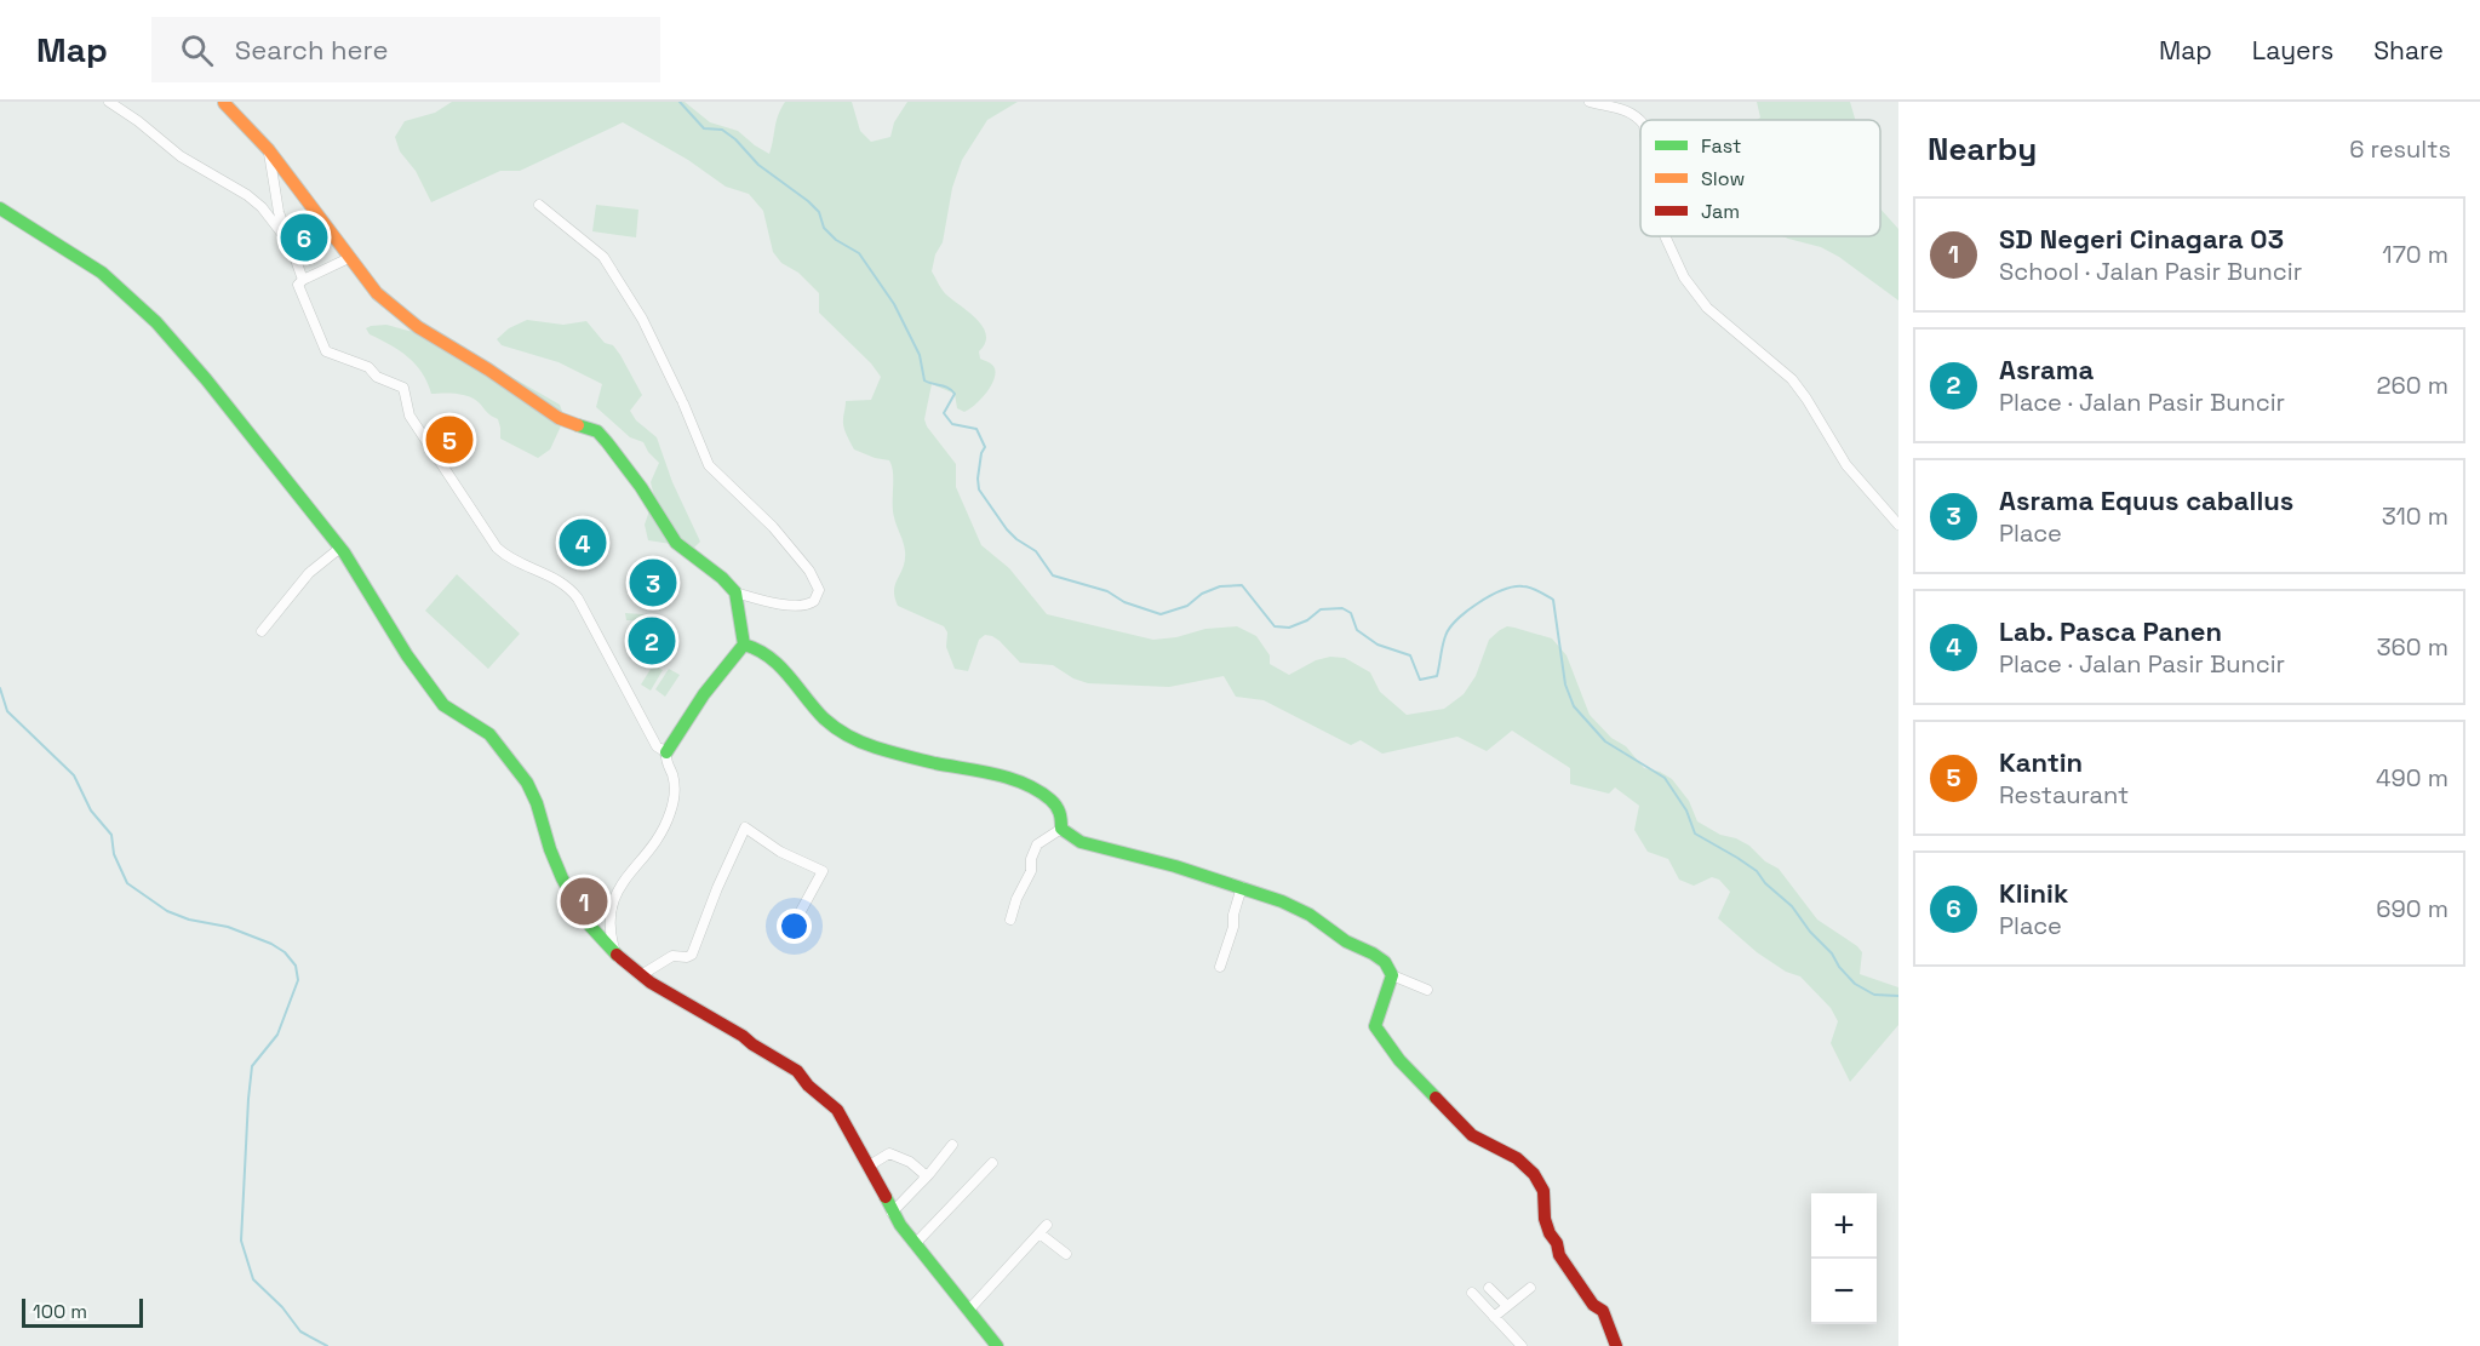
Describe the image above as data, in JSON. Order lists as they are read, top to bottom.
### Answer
{
  "legend": ["Fast", "Slow", "Jam"],
  "scale_bar": "100 m",
  "page": {
    "header": "Map",
    "search": "Search here",
    "nav": ["Map", "Layers", "Share"],
    "heading": ["Nearby", "6 results"],
    "list": [
      {
        "mark": "1",
        "name": "SD Negeri Cinagara 03",
        "note": "School · Jalan Pasir Buncir",
        "value": "170 m"
      },
      {
        "mark": "2",
        "name": "Asrama",
        "note": "Place · Jalan Pasir Buncir",
        "value": "260 m"
      },
      {
        "mark": "3",
        "name": "Asrama Equus caballus",
        "note": "Place",
        "value": "310 m"
      },
      {
        "mark": "4",
        "name": "Lab. Pasca Panen",
        "note": "Place · Jalan Pasir Buncir",
        "value": "360 m"
      },
      {
        "mark": "5",
        "name": "Kantin",
        "note": "Restaurant",
        "value": "490 m"
      },
      {
        "mark": "6",
        "name": "Klinik",
        "note": "Place",
        "value": "690 m"
      }
    ],
    "pins": [
      "6",
      "5",
      "4",
      "3",
      "2",
      "1"
    ],
    "map_buttons": ["+", "−"],
    "scale": "100 m"
  }
}
